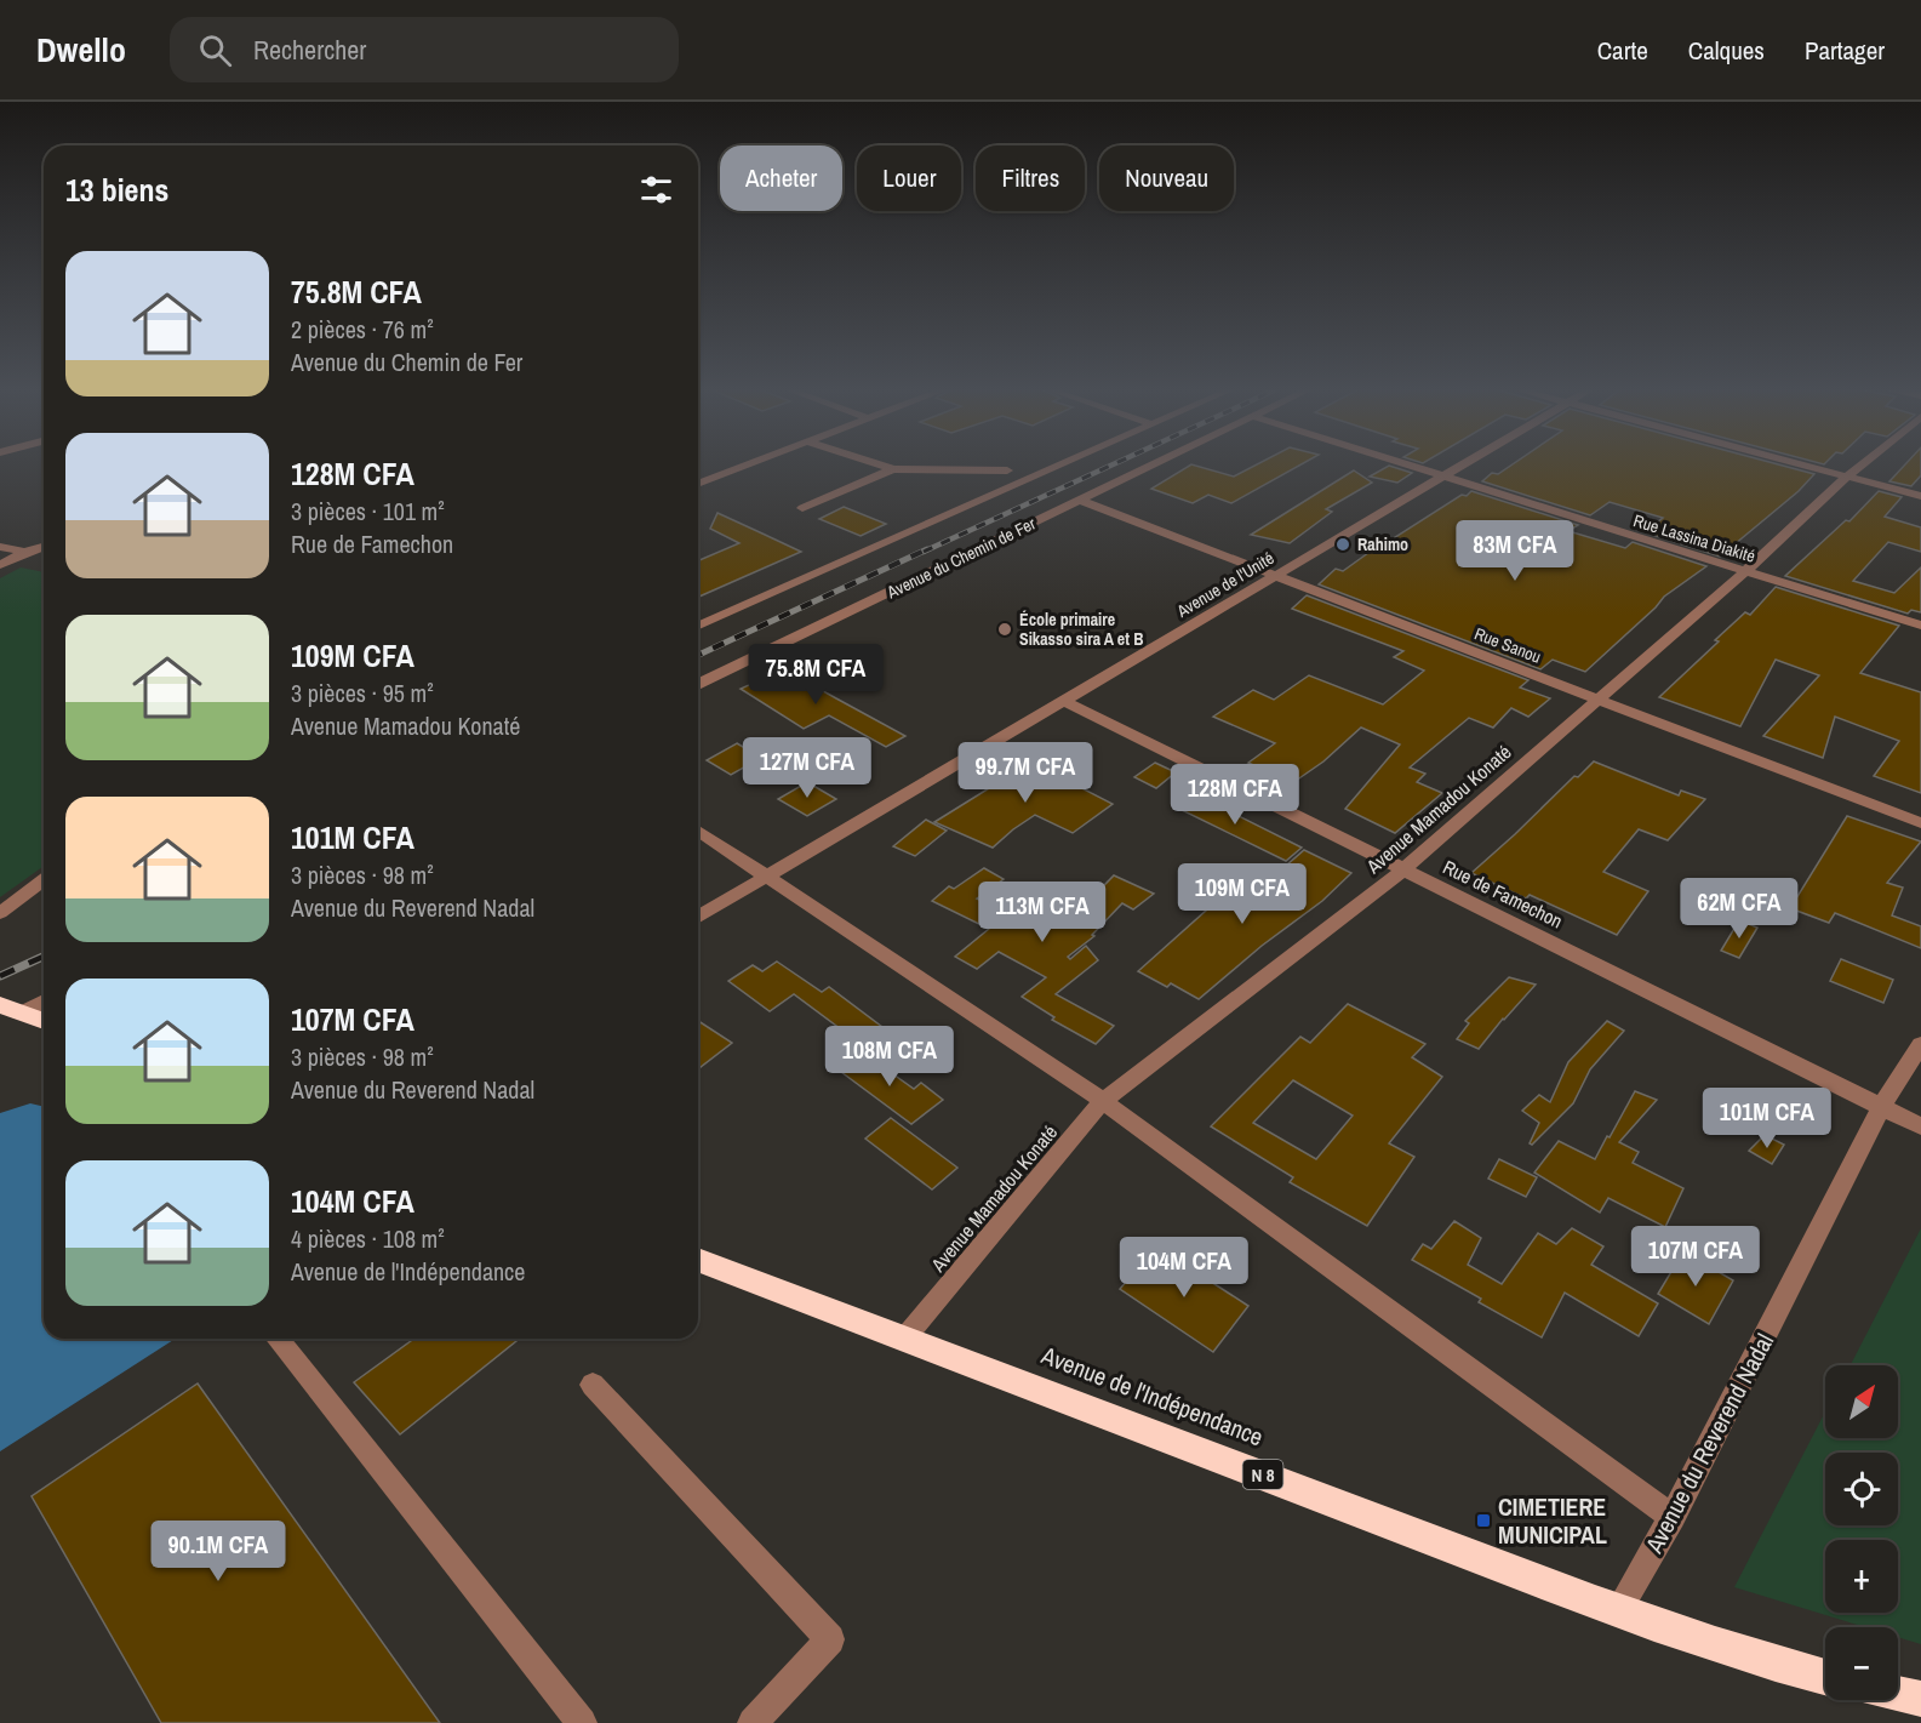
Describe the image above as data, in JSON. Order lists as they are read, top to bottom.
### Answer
{
  "streets": {
    "highway": ["Avenue de l'Indépendance", "N 8"],
    "street": [
      "Rue Lassina Diakité",
      "Avenue du Chemin de Fer",
      "Avenue de l'Unité",
      "Rue Sanou",
      "Avenue Mamadou Konaté",
      "Rue de Famechon",
      "Avenue du Reverend Nadal"
    ]
  },
  "crossings": [
    ["Rue Lassina Diakité", "Avenue de l'Unité"],
    ["Rue Lassina Diakité", "Avenue Mamadou Konaté"],
    ["Avenue du Chemin de Fer", "Rue Sanou"],
    ["Avenue de l'Unité", "Rue Sanou"],
    ["Avenue de l'Unité", "Rue de Famechon"],
    ["Rue Sanou", "Avenue Mamadou Konaté"],
    ["Avenue Mamadou Konaté", "Rue de Famechon"],
    ["Avenue Mamadou Konaté", "Avenue de l'Indépendance"],
    ["Rue de Famechon", "Avenue du Reverend Nadal"],
    ["Avenue de l'Indépendance", "Avenue du Reverend Nadal"]
  ],
  "places": {
    "other": ["Rahimo", "École primaire Sikasso sira A et B"],
    "transit": ["CIMETIERE MUNICIPAL"]
  },
  "north": "top right",
  "page": {
    "header": "Dwello",
    "search": "Rechercher",
    "nav": ["Carte", "Calques", "Partager"],
    "chip": [
      "Acheter",
      "Louer",
      "Filtres",
      "Nouveau"
    ],
    "heading": "13 biens",
    "list": [
      {
        "name": "75.8M CFA",
        "note": "2 pièces · 76 m² · Avenue du Chemin de Fer"
      },
      {
        "name": "128M CFA",
        "note": "3 pièces · 101 m² · Rue de Famechon"
      },
      {
        "name": "109M CFA",
        "note": "3 pièces · 95 m² · Avenue Mamadou Konaté"
      },
      {
        "name": "101M CFA",
        "note": "3 pièces · 98 m² · Avenue du Reverend Nadal"
      },
      {
        "name": "107M CFA",
        "note": "3 pièces · 98 m² · Avenue du Reverend Nadal"
      },
      {
        "name": "104M CFA",
        "note": "4 pièces · 108 m² · Avenue de l'Indépendance"
      }
    ],
    "price": [
      "83M CFA",
      "75.8M CFA",
      "127M CFA",
      "99.7M CFA",
      "128M CFA",
      "109M CFA",
      "62M CFA",
      "113M CFA",
      "108M CFA",
      "101M CFA",
      "107M CFA",
      "104M CFA",
      "90.1M CFA"
    ],
    "map_buttons": ["+", "−"]
  }
}
